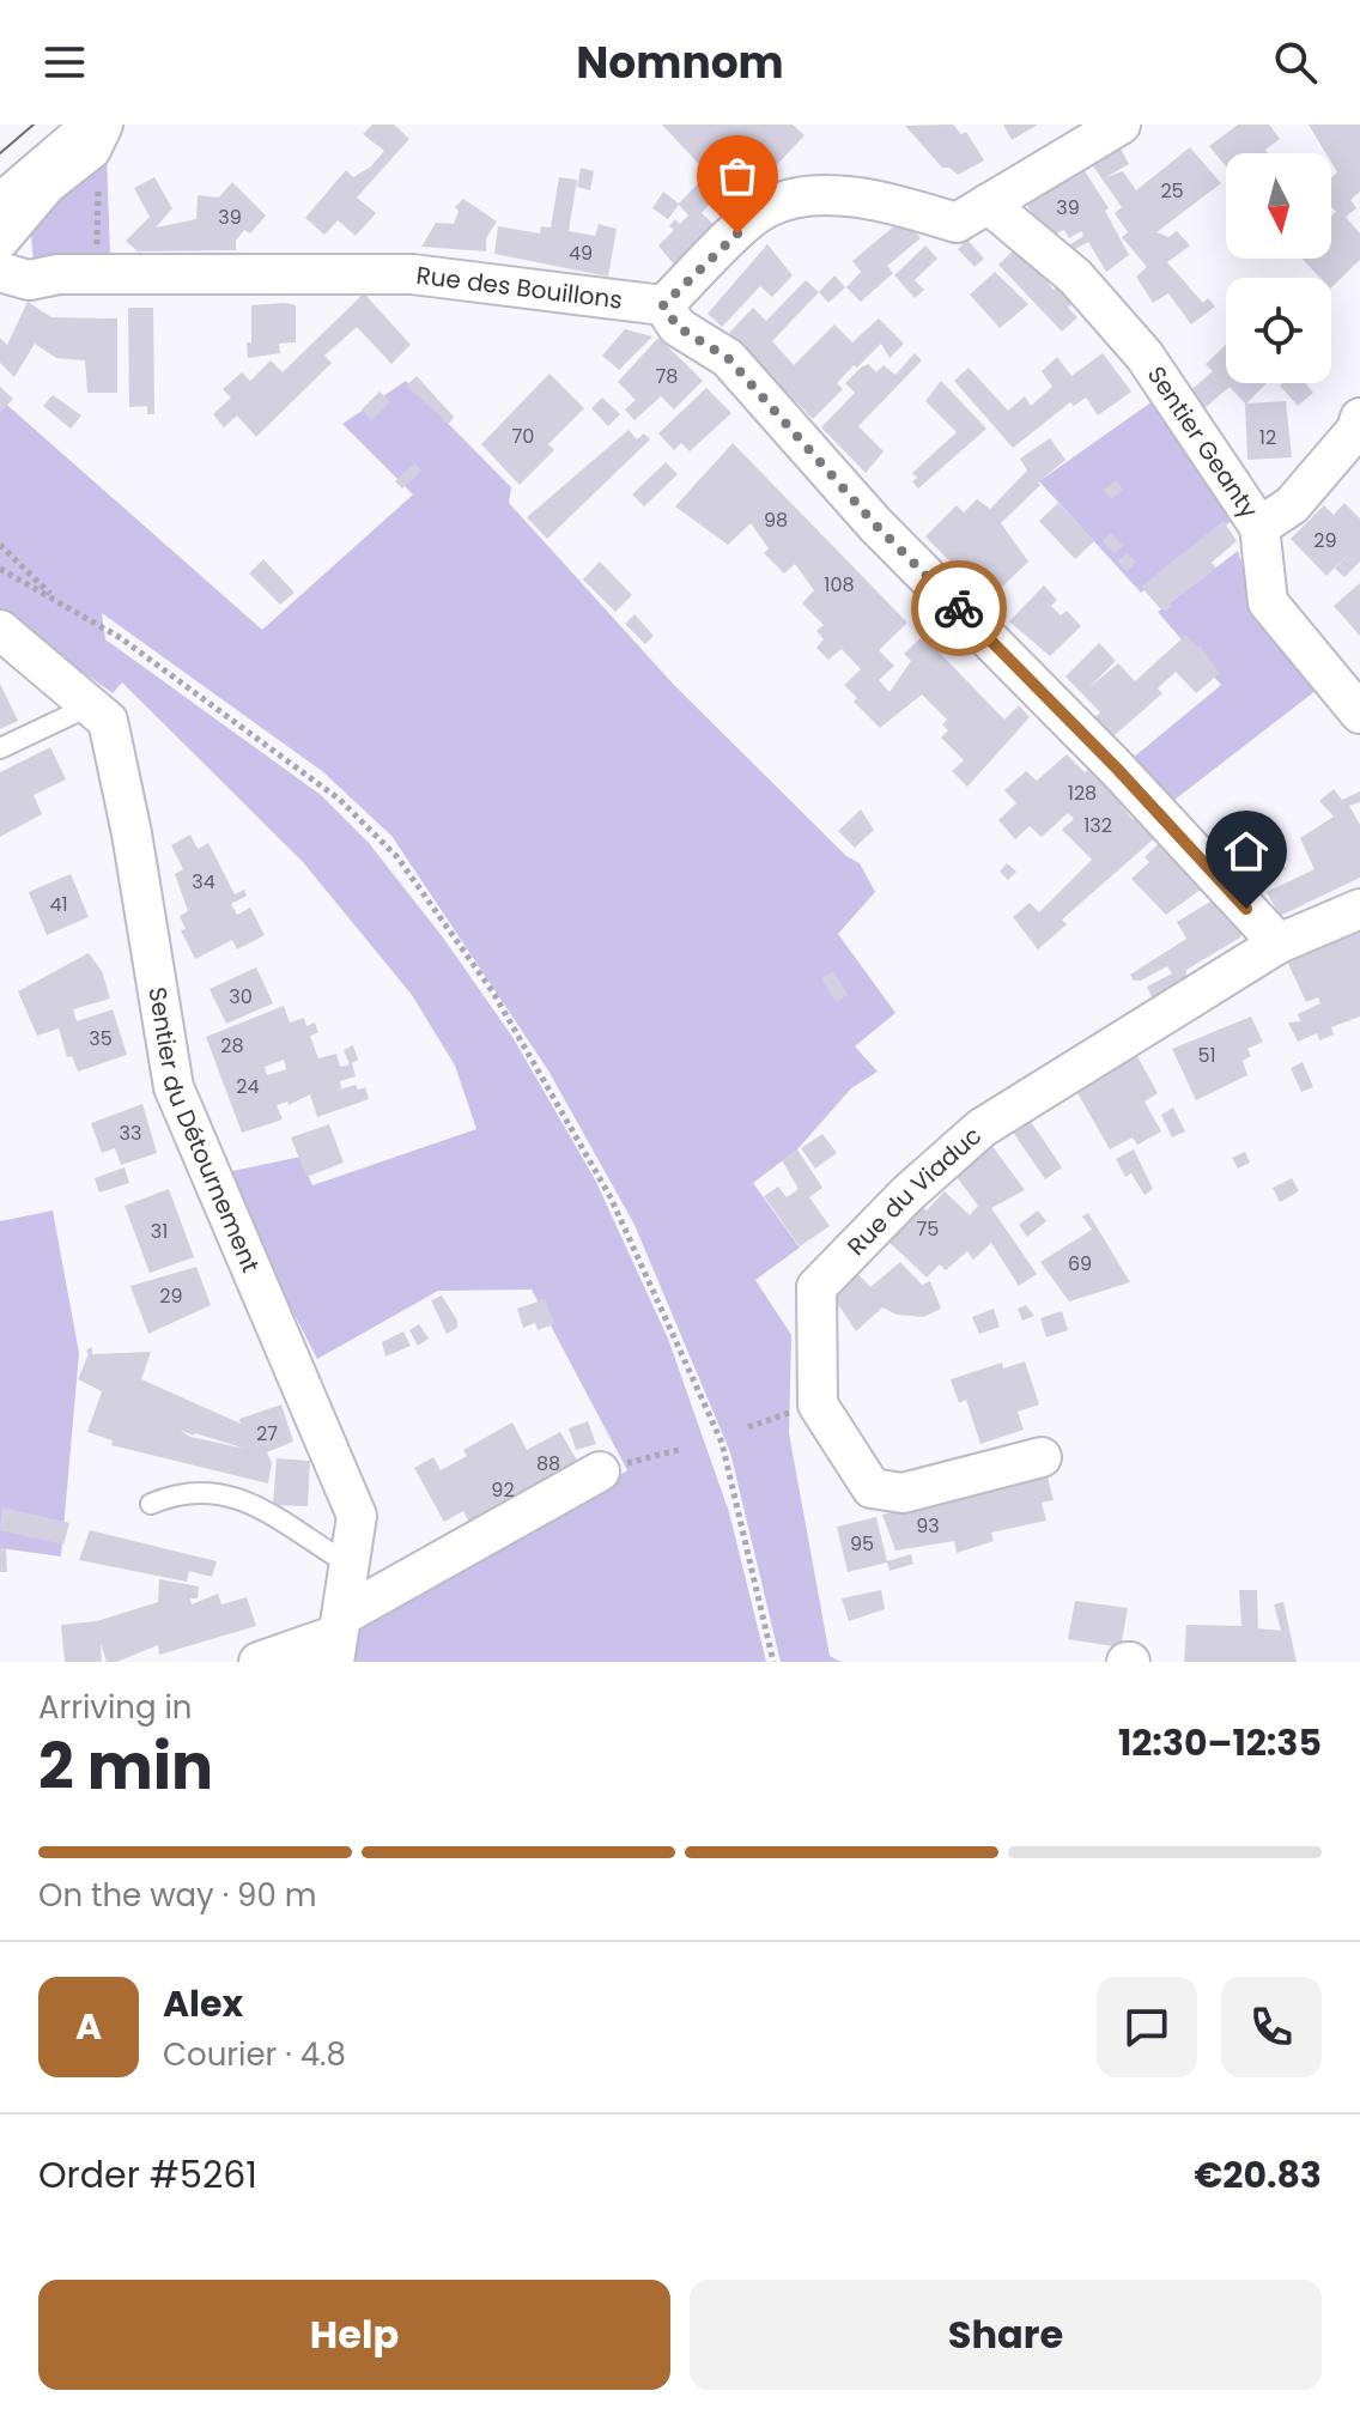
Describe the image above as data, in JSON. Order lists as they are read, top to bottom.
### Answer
{
  "streets": {
    "street": [
      "Rue des Bouillons",
      "Sentier Geanty",
      "Sentier du Détournement",
      "Rue du Viaduc"
    ]
  },
  "house_numbers": [
    "25",
    "39",
    "39",
    "49",
    "78",
    "70",
    "12",
    "98",
    "29",
    "108",
    "128",
    "132",
    "34",
    "41",
    "30",
    "35",
    "28",
    "51",
    "24",
    "33",
    "75",
    "31",
    "69",
    "29",
    "27",
    "88",
    "92",
    "93",
    "95"
  ],
  "north": "bottom",
  "page": {
    "header": "Nomnom",
    "heading": ["2 min", "Arriving in", "12:30–12:35"],
    "panel": [
      "Alex",
      "Courier · 4.8",
      "Order #5261",
      "€20.83"
    ],
    "bar": "On the way · 90 m",
    "round": "A",
    "buttons": ["Help", "Share"]
  }
}
